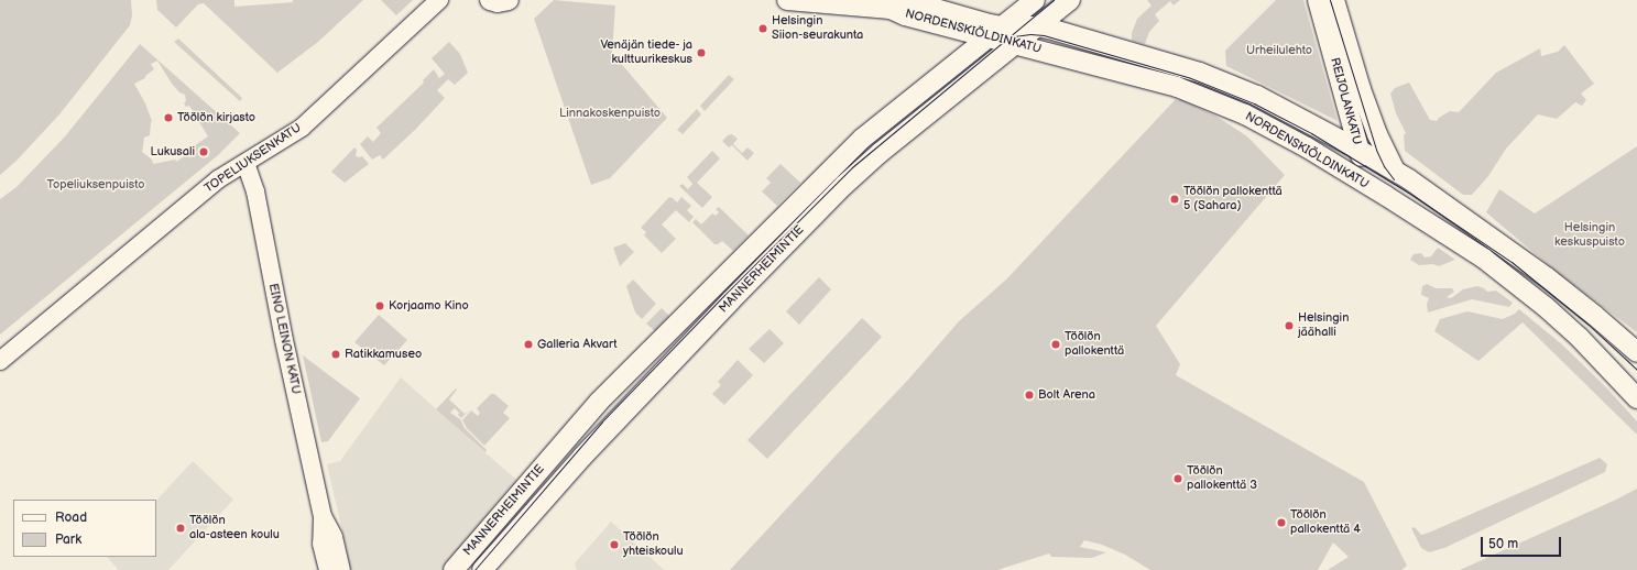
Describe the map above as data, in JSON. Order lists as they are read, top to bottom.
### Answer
{
  "streets": {
    "main road": [
      "NORDENSKIÖLDINKATU",
      "REIJOLANKATU",
      "TOPELIUKSENKATU",
      "MANNERHEIMINTIE",
      "EINO LEINON KATU"
    ]
  },
  "crossings": [
    ["NORDENSKIÖLDINKATU", "REIJOLANKATU"],
    ["NORDENSKIÖLDINKATU", "MANNERHEIMINTIE"],
    ["TOPELIUKSENKATU", "EINO LEINON KATU"]
  ],
  "parks": [
    "Urheilulehto",
    "Linnakoskenpuisto",
    "Topeliuksenpuisto",
    "Helsingin keskuspuisto"
  ],
  "places": [
    "Helsingin Siion-seurakunta",
    "Venäjän tiede- ja kulttuurikeskus",
    "Töölön kirjasto",
    "Lukusali",
    "Töölön pallokenttä 5 (Sahara)",
    "Korjaamo Kino",
    "Helsingin jäähalli",
    "Galleria Akvart",
    "Töölön pallokenttä",
    "Ratikkamuseo",
    "Bolt Arena",
    "Töölön pallokenttä 3",
    "Töölön pallokenttä 4",
    "Töölön ala-asteen koulu",
    "Töölön yhteiskoulu"
  ],
  "legend": ["Road", "Park"],
  "scale_bar": "50 m"
}
